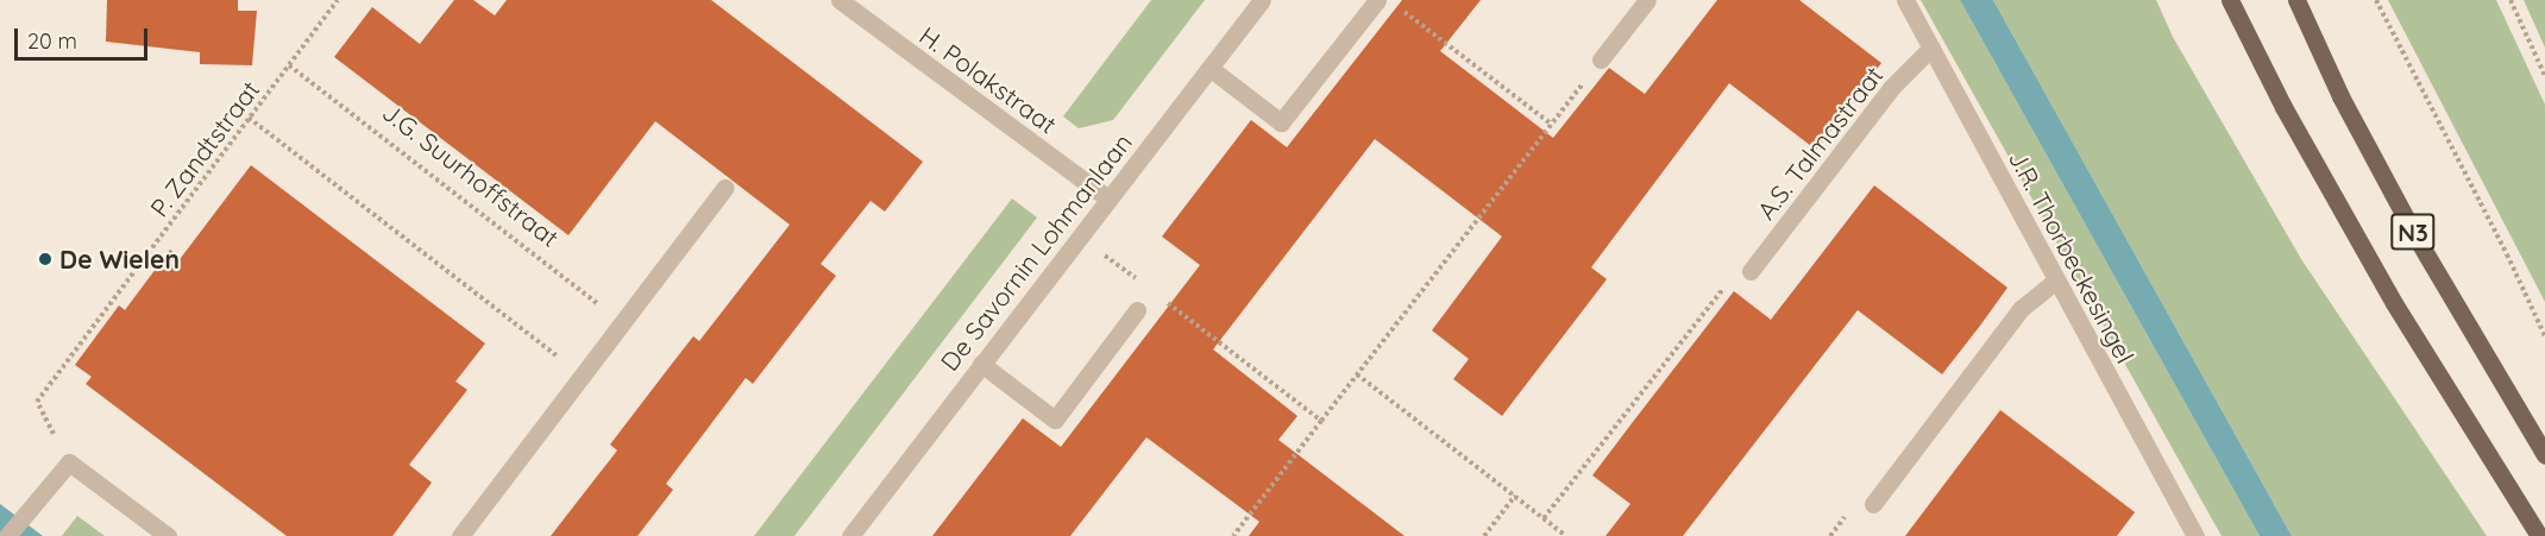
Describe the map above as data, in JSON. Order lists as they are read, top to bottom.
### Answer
{
  "streets": {
    "main road": ["N3"],
    "street": [
      "H. Polakstraat",
      "A.S. Talmastraat",
      "De Savornin Lohmanlaan",
      "J.R. Thorbeckesingel"
    ],
    "path": ["P. Zandtstraat", "J.G. Suurhoffstraat"]
  },
  "crossings": [
    ["H. Polakstraat", "De Savornin Lohmanlaan"],
    ["A.S. Talmastraat", "J.R. Thorbeckesingel"],
    ["P. Zandtstraat", "J.G. Suurhoffstraat"]
  ],
  "places": ["De Wielen"],
  "scale_bar": "20 m"
}
